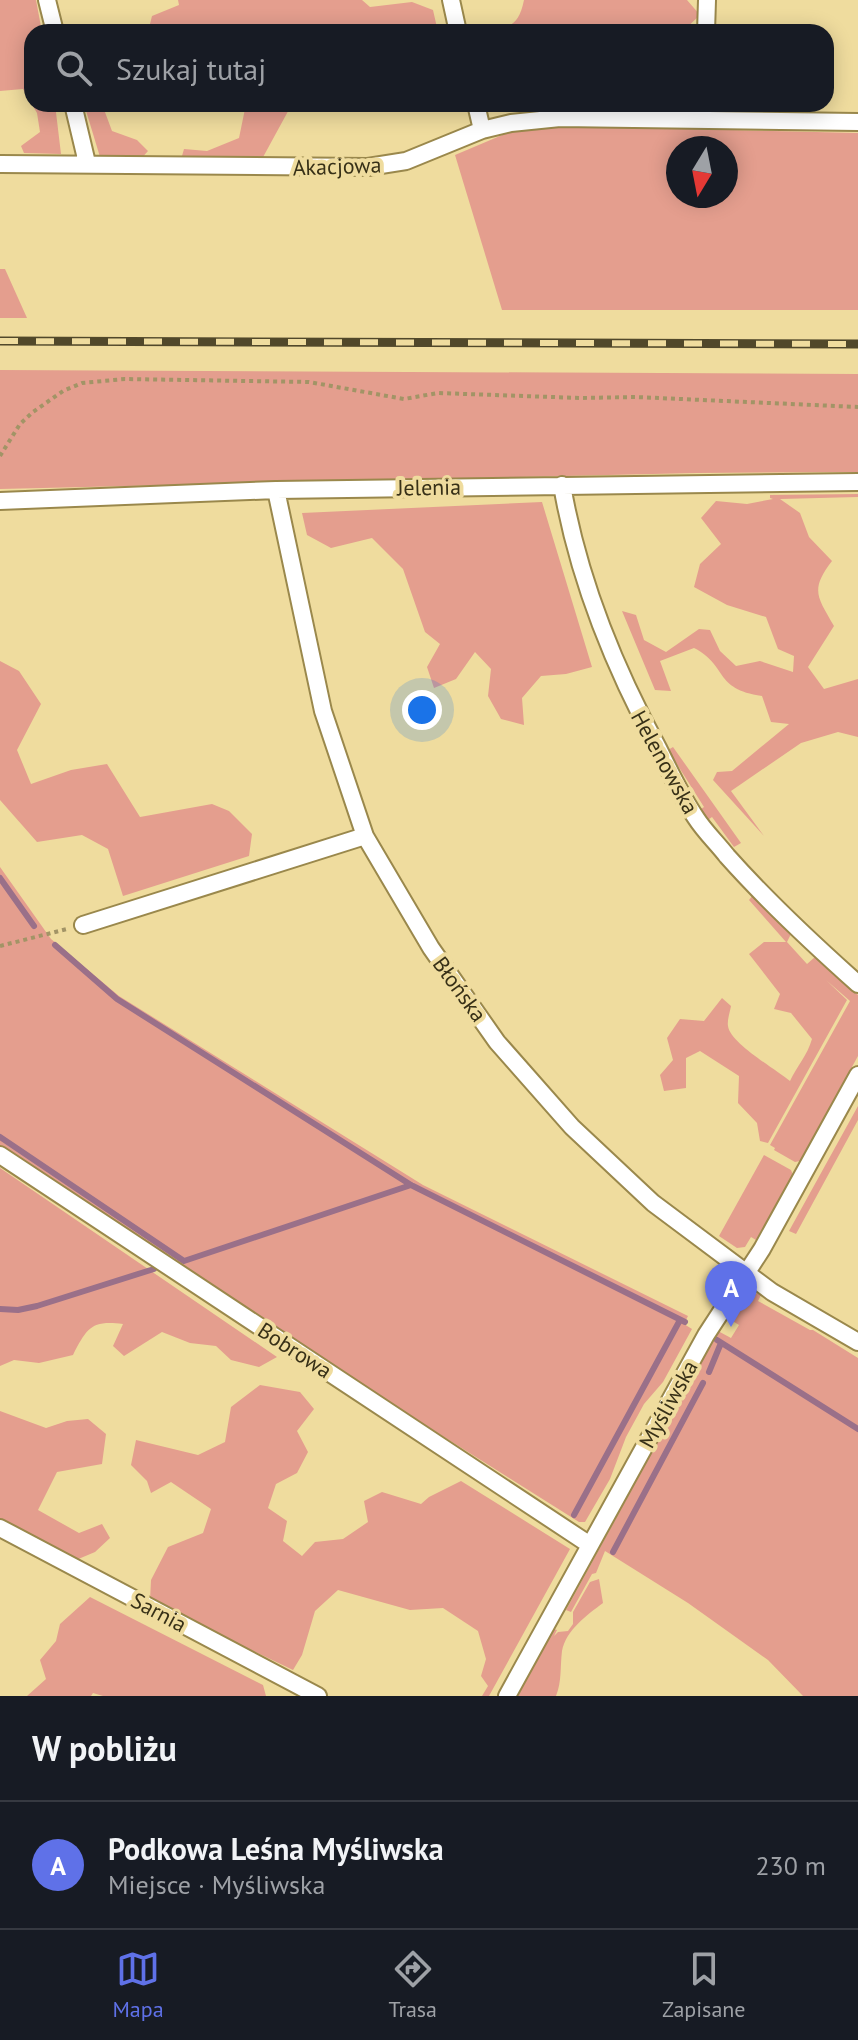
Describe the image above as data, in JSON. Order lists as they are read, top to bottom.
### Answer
{
  "streets": {
    "street": [
      "Akacjowa",
      "Jelenia",
      "Helenowska",
      "Błońska",
      "Bobrowa",
      "Myśliwska",
      "Sarnia"
    ]
  },
  "crossings": [
    ["Jelenia", "Helenowska"],
    ["Jelenia", "Błońska"],
    ["Błońska", "Myśliwska"],
    ["Bobrowa", "Myśliwska"]
  ],
  "north": "bottom",
  "page": {
    "search": "Szukaj tutaj",
    "pins": "A",
    "heading": "W pobliżu",
    "list": [
      {
        "mark": "A",
        "name": "Podkowa Leśna Myśliwska",
        "note": "Miejsce · Myśliwska",
        "value": "230 m"
      }
    ],
    "nav": ["Mapa", "Trasa", "Zapisane"]
  }
}
